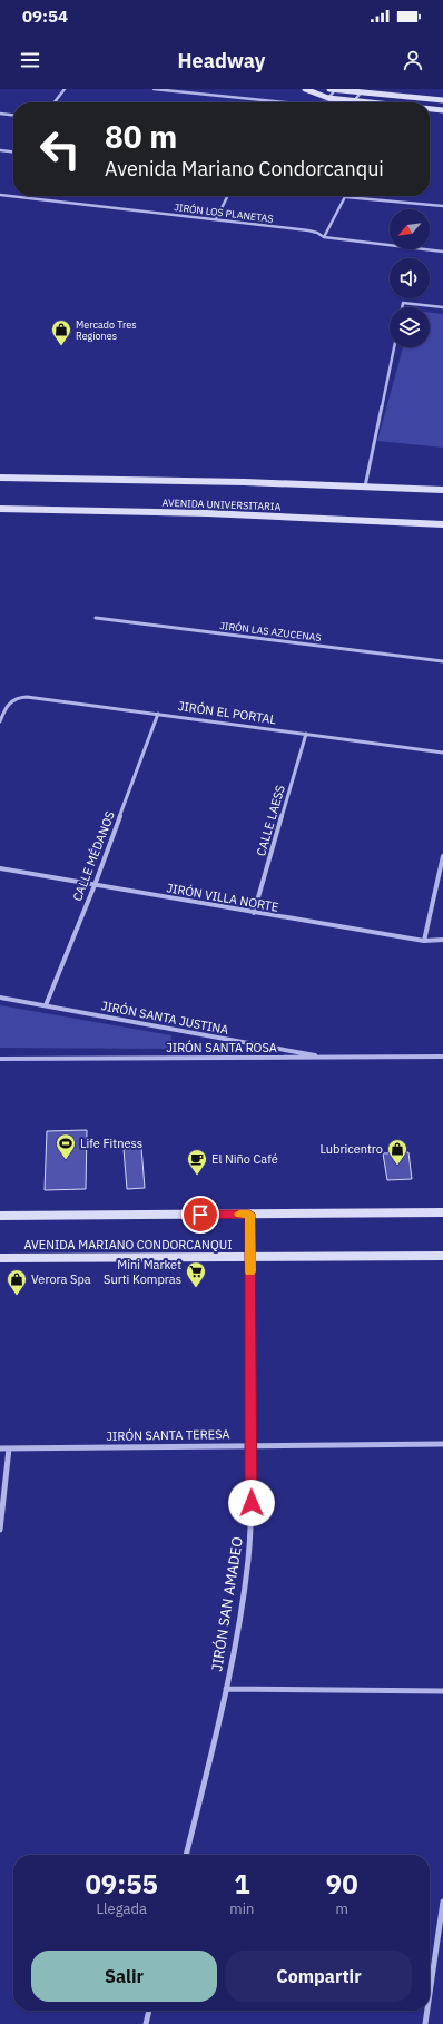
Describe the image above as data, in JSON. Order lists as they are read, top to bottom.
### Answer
{
  "streets": {
    "main road": ["AVENIDA UNIVERSITARIA", "AVENIDA MARIANO CONDORCANQUI"],
    "street": [
      "JIRÓN LOS PLANETAS",
      "JIRÓN LAS AZUCENAS",
      "JIRÓN EL PORTAL",
      "CALLE LAESS",
      "CALLE MÉDANOS",
      "JIRÓN VILLA NORTE",
      "JIRÓN SANTA JUSTINA",
      "JIRÓN SANTA ROSA",
      "JIRÓN SANTA TERESA",
      "JIRÓN SAN AMADEO"
    ]
  },
  "crossings": [
    ["JIRÓN EL PORTAL", "CALLE LAESS"],
    ["JIRÓN EL PORTAL", "CALLE MÉDANOS"],
    ["CALLE LAESS", "JIRÓN VILLA NORTE"],
    ["CALLE MÉDANOS", "JIRÓN VILLA NORTE"],
    ["CALLE MÉDANOS", "JIRÓN SANTA JUSTINA"],
    ["JIRÓN SANTA JUSTINA", "JIRÓN SANTA ROSA"],
    ["AVENIDA MARIANO CONDORCANQUI", "JIRÓN SAN AMADEO"],
    ["JIRÓN SANTA TERESA", "JIRÓN SAN AMADEO"]
  ],
  "places": {
    "shop": ["Mercado Tres Regiones", "Lubricentro", "Verora Spa"],
    "sports": ["Life Fitness"],
    "cafe": ["El Niño Café"],
    "supermarket": ["Mini Market Surti Kompras"]
  },
  "north": "bottom left",
  "page": {
    "status": "09:54",
    "header": "Headway",
    "turn": ["80 m", "Avenida Mariano Condorcanqui"],
    "eta": [
      "09:55",
      "Llegada",
      "1",
      "min",
      "90",
      "m"
    ],
    "buttons": ["Salir", "Compartir"]
  }
}
